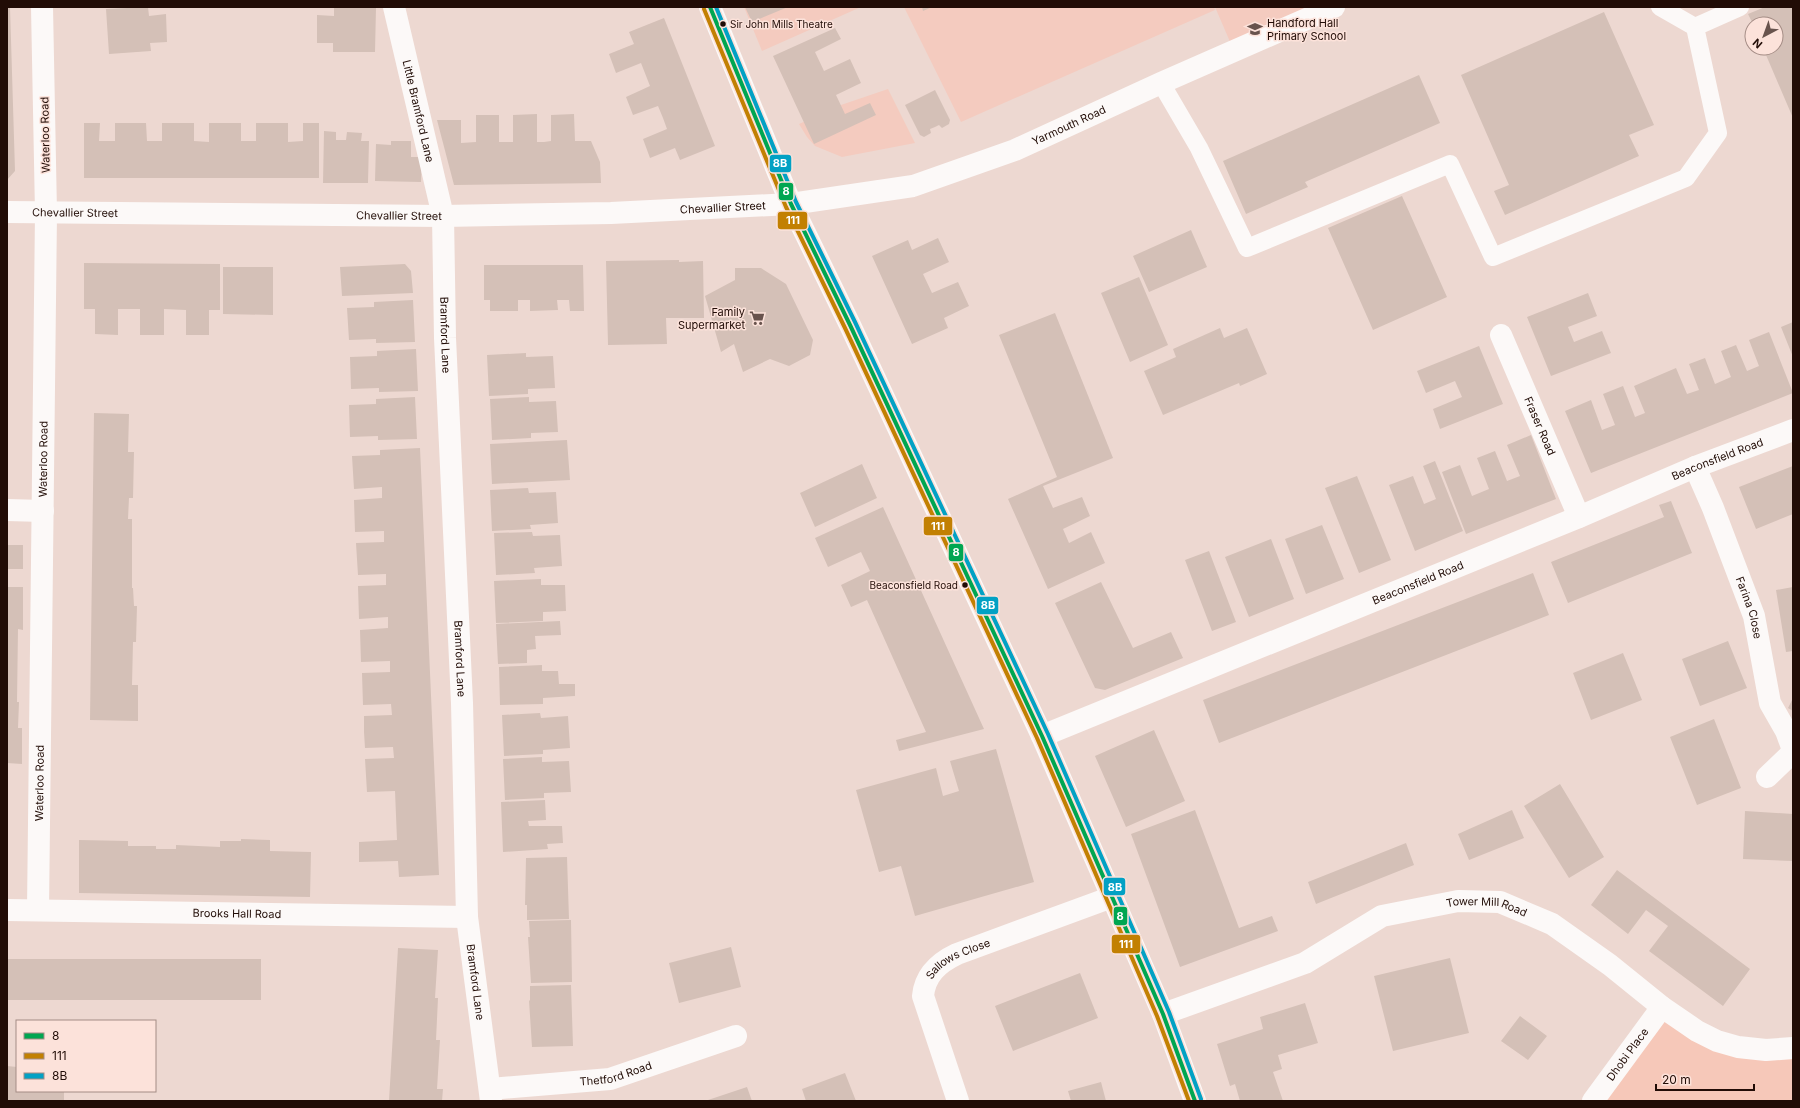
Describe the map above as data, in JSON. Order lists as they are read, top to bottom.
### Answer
{
  "streets": {
    "street": [
      "Little Bramford Lane",
      "Yarmouth Road",
      "Waterloo Road",
      "Chevallier Street",
      "Bramford Lane",
      "Fraser Road",
      "Beaconsfield Road",
      "Farina Close",
      "Tower Mill Road",
      "Brooks Hall Road",
      "Sallows Close",
      "Dhobi Place",
      "Thetford Road"
    ]
  },
  "crossings": [
    ["Little Bramford Lane", "Chevallier Street"],
    ["Little Bramford Lane", "Bramford Lane"],
    ["Yarmouth Road", "Chevallier Street"],
    ["Waterloo Road", "Chevallier Street"],
    ["Waterloo Road", "Brooks Hall Road"],
    ["Chevallier Street", "Bramford Lane"],
    ["Bramford Lane", "Brooks Hall Road"],
    ["Bramford Lane", "Thetford Road"],
    ["Fraser Road", "Beaconsfield Road"],
    ["Beaconsfield Road", "Farina Close"],
    ["Tower Mill Road", "Dhobi Place"]
  ],
  "places": {
    "other": ["Sir John Mills Theatre", "Beaconsfield Road"],
    "school or university": ["Handford Hall Primary School"],
    "supermarket": ["Family Supermarket"]
  },
  "lines": ["transit line 8", "transit line 8B", "transit line 111"],
  "legend": ["8", "111", "8B"],
  "scale_bar": "20 m",
  "north": "bottom left"
}
